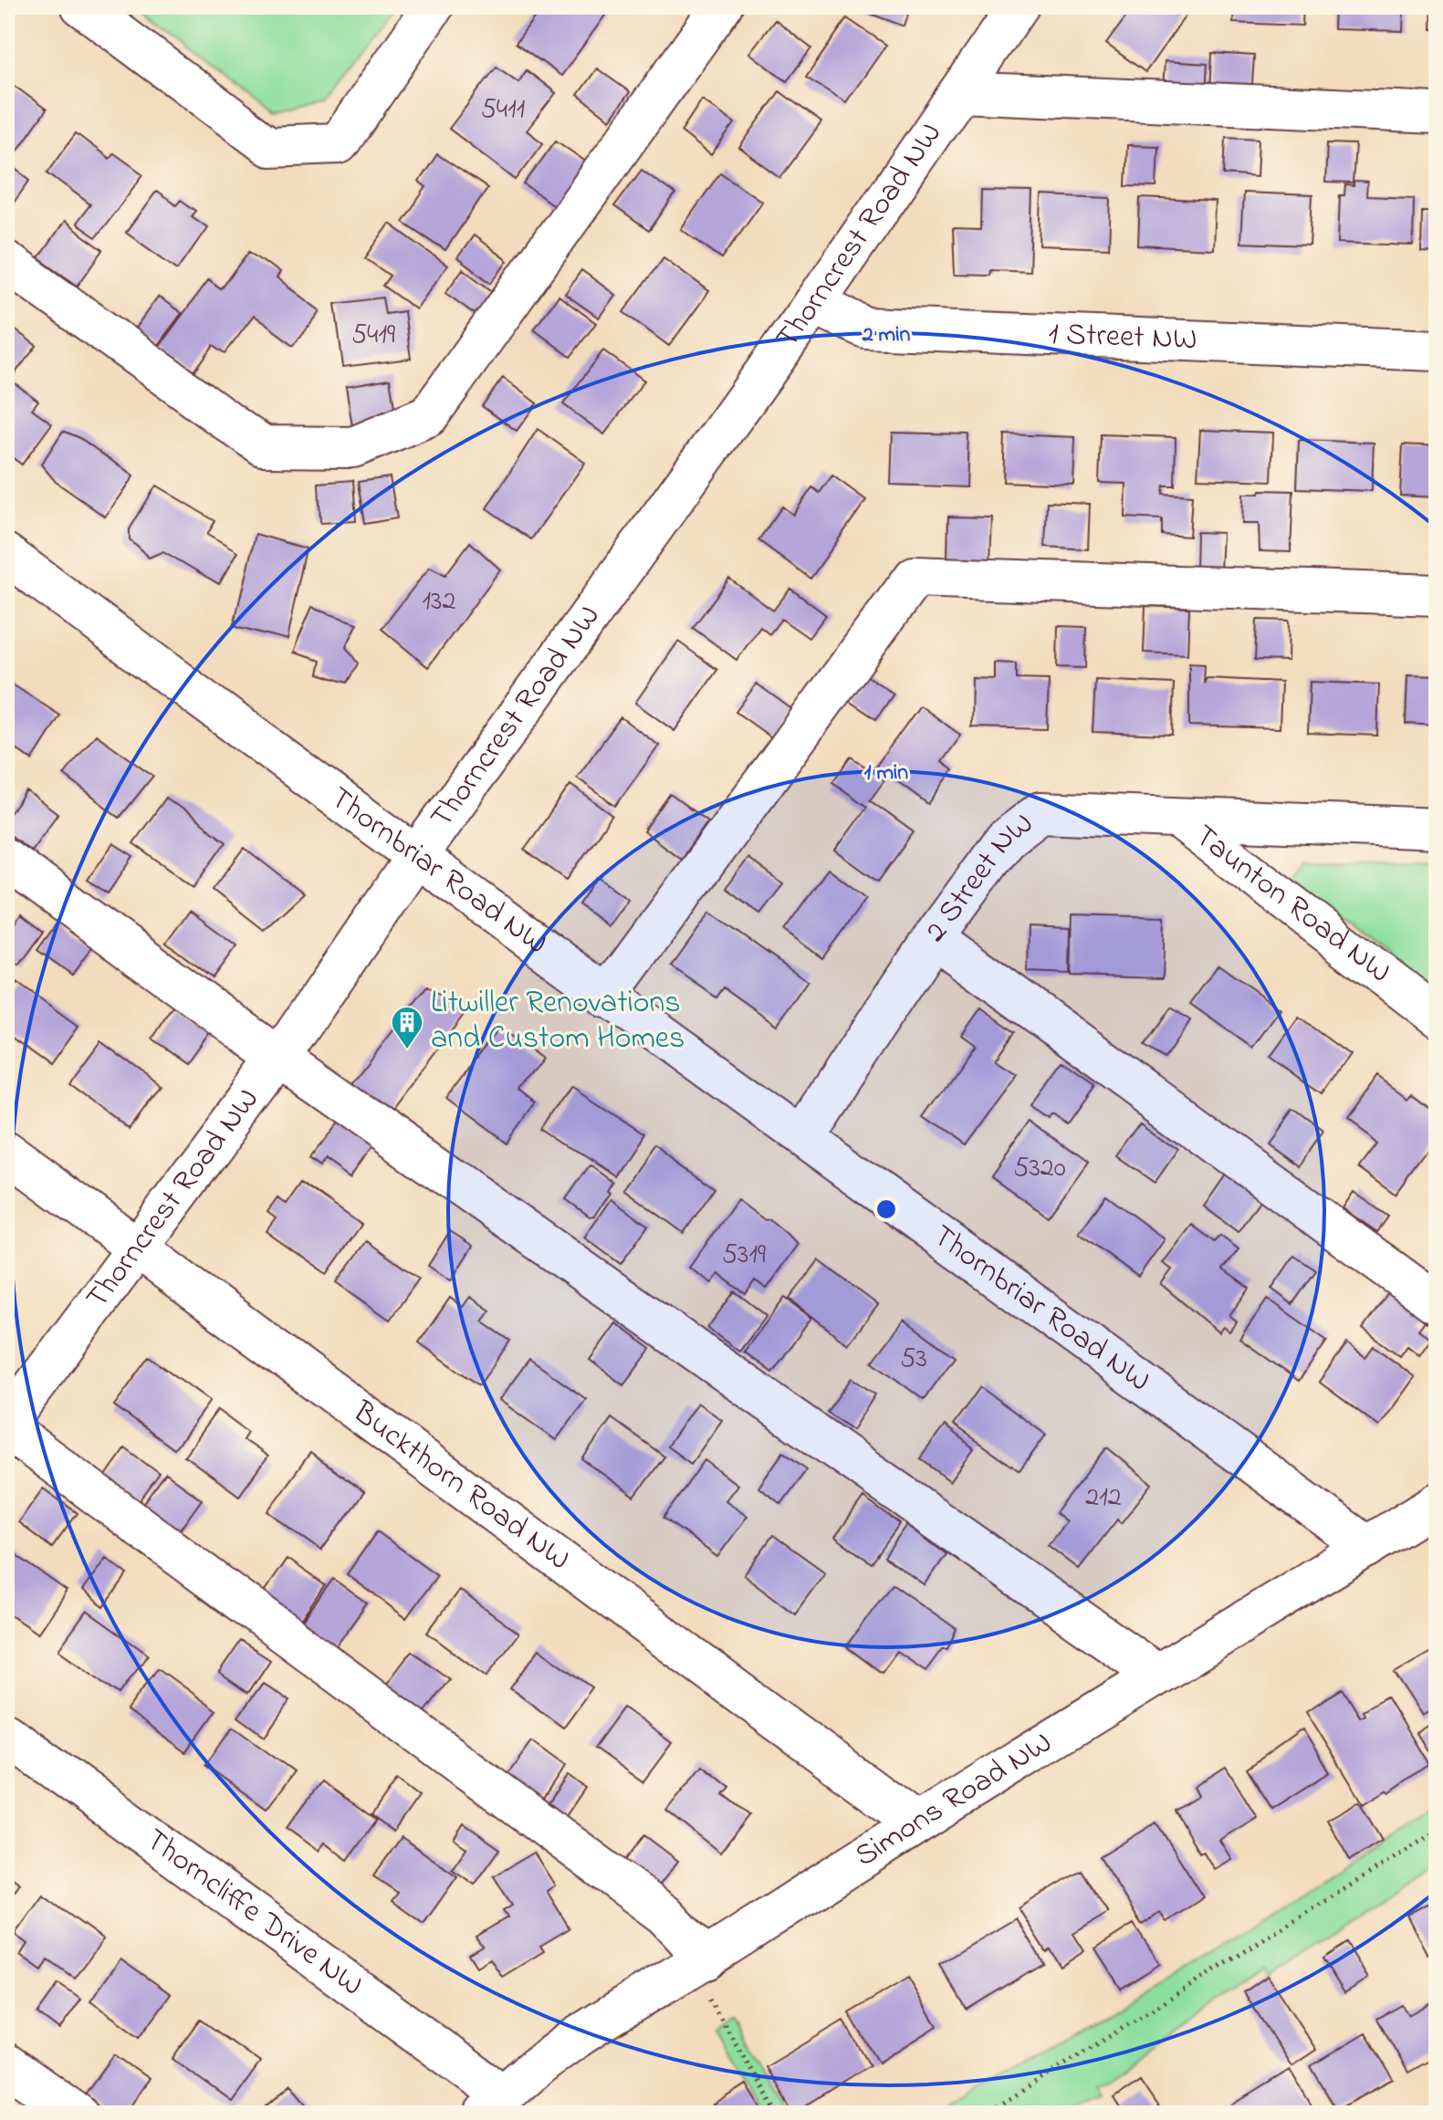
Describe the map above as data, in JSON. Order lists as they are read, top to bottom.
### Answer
{
  "streets": {
    "street": [
      "Thorncrest Road NW",
      "1 Street NW",
      "Thornbriar Road NW",
      "2 Street NW",
      "Taunton Road NW",
      "Buckthorn Road NW",
      "Simons Road NW",
      "Thorncliffe Drive NW"
    ]
  },
  "crossings": [
    ["Thorncrest Road NW", "1 Street NW"],
    ["Thorncrest Road NW", "Thornbriar Road NW"],
    ["Thorncrest Road NW", "Buckthorn Road NW"],
    ["Thornbriar Road NW", "2 Street NW"],
    ["Thornbriar Road NW", "Simons Road NW"],
    ["2 Street NW", "Taunton Road NW"],
    ["Buckthorn Road NW", "Simons Road NW"],
    ["Simons Road NW", "Thorncliffe Drive NW"]
  ],
  "places": {
    "building": ["Litwiller Renovations and Custom Homes"]
  },
  "house_numbers": [
    "5411",
    "5419",
    "132",
    "5320",
    "5319",
    "53",
    "212"
  ],
  "rings": ["2 min", "1 min"]
}
